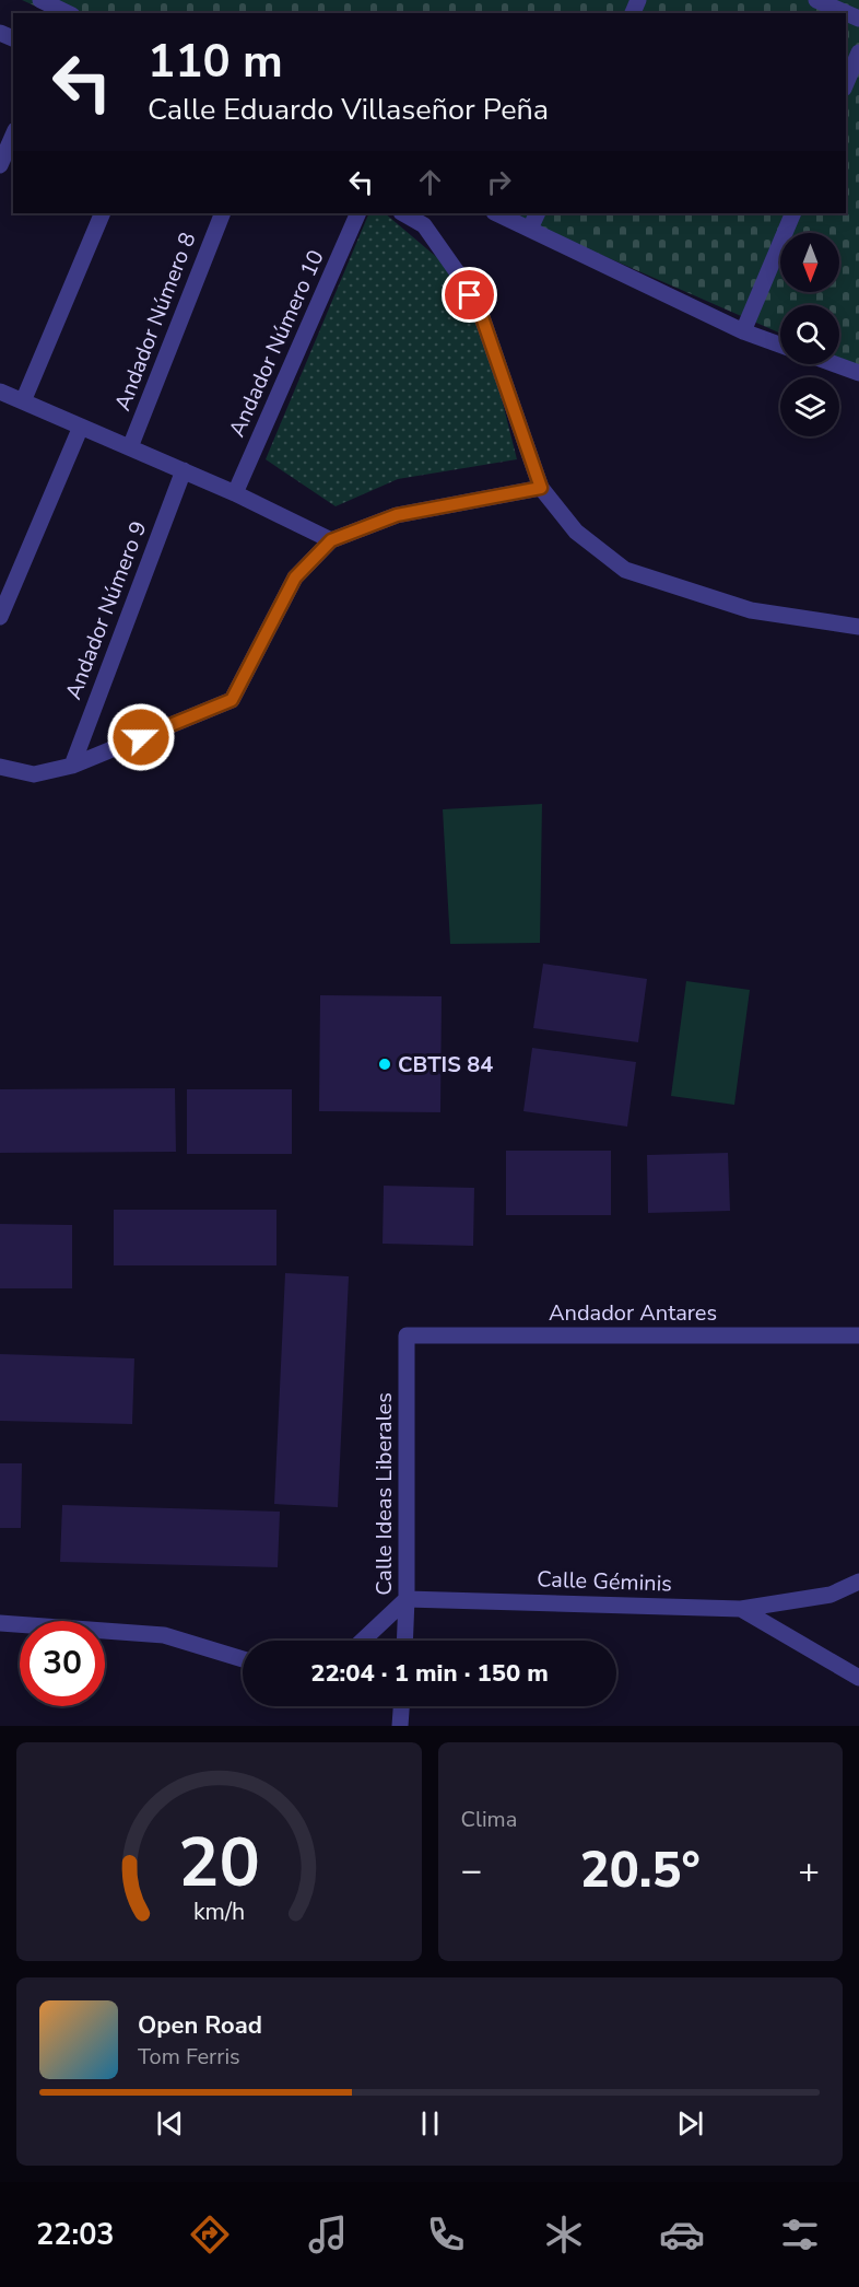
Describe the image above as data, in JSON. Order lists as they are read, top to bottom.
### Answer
{
  "streets": {
    "street": [
      "Andador Número 8",
      "Andador Número 10",
      "Andador Número 9",
      "Andador Antares",
      "Calle Ideas Liberales",
      "Calle Géminis"
    ]
  },
  "crossings": [
    ["Andador Antares", "Calle Ideas Liberales"],
    ["Calle Ideas Liberales", "Calle Géminis"]
  ],
  "places": ["CBTIS 84"],
  "north": "bottom",
  "page": {
    "turn": ["110 m", "Calle Eduardo Villaseñor Peña"],
    "limit": "30",
    "trip": "22:04 · 1 min · 150 m",
    "tile": "Clima",
    "heat": ["−", "20.5°", "+"],
    "song": ["Open Road", "Tom Ferris"],
    "tabs": "22:03",
    "gauge": ["20", "km/h"]
  }
}
